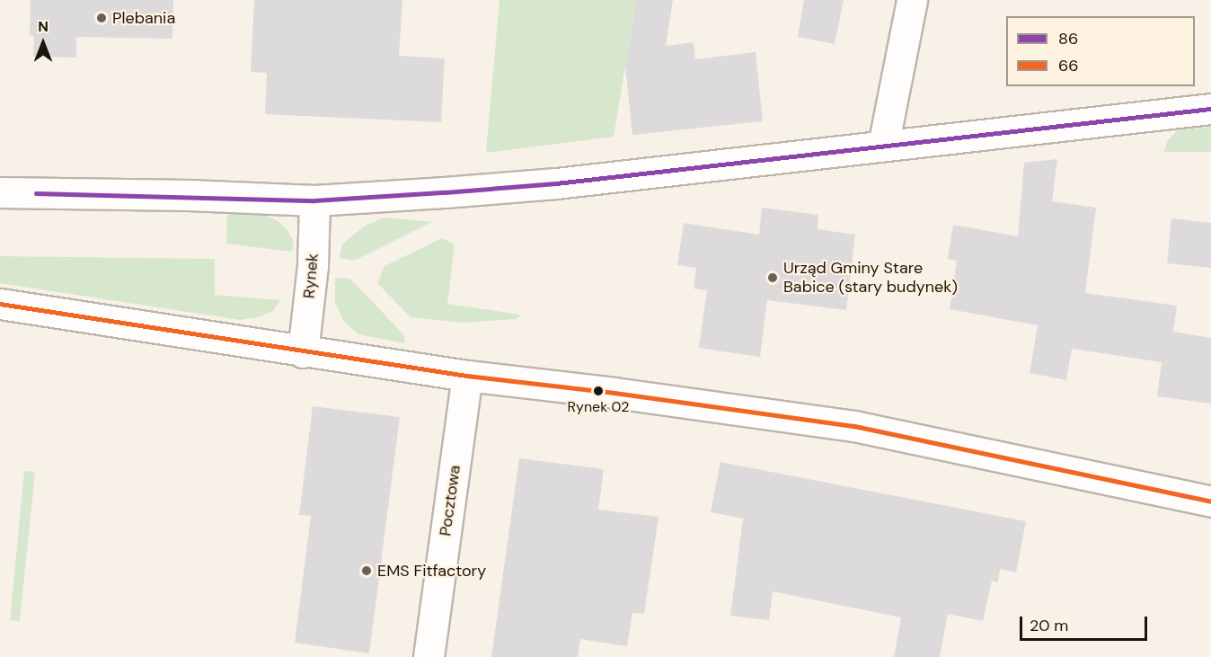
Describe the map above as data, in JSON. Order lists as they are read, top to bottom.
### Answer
{
  "streets": {
    "street": ["Rynek", "Pocztowa"]
  },
  "places": [
    "Plebania",
    "Urząd Gminy Stare Babice (stary budynek)",
    "Rynek 02",
    "EMS Fitfactory"
  ],
  "lines": ["transit line 86", "transit line 66"],
  "legend": ["86", "66"],
  "scale_bar": "20 m",
  "north": "top"
}
